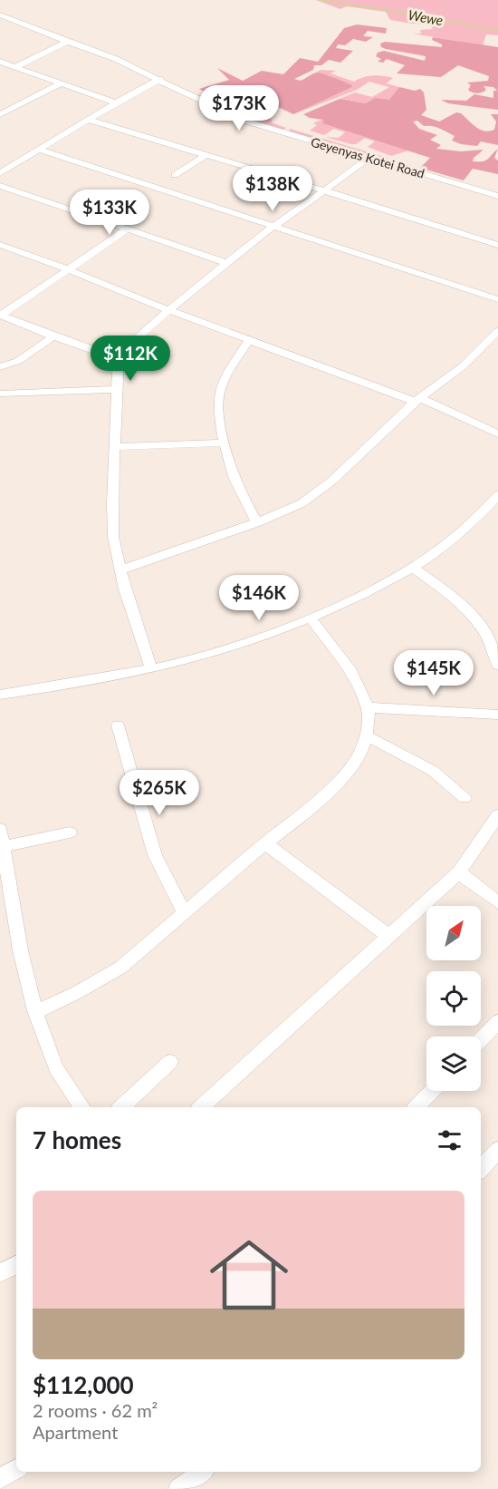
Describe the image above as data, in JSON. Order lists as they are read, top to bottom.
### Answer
{
  "streets": {
    "street": ["Geyenyas Kotei Road"]
  },
  "water": ["Wewe"],
  "north": "top right",
  "page": {
    "price": [
      "$173K",
      "$138K",
      "$133K",
      "$112K",
      "$146K",
      "$145K",
      "$265K"
    ],
    "heading": "7 homes",
    "list": [
      {
        "name": "$112,000",
        "note": "2 rooms · 62 m² · Apartment"
      }
    ]
  }
}
